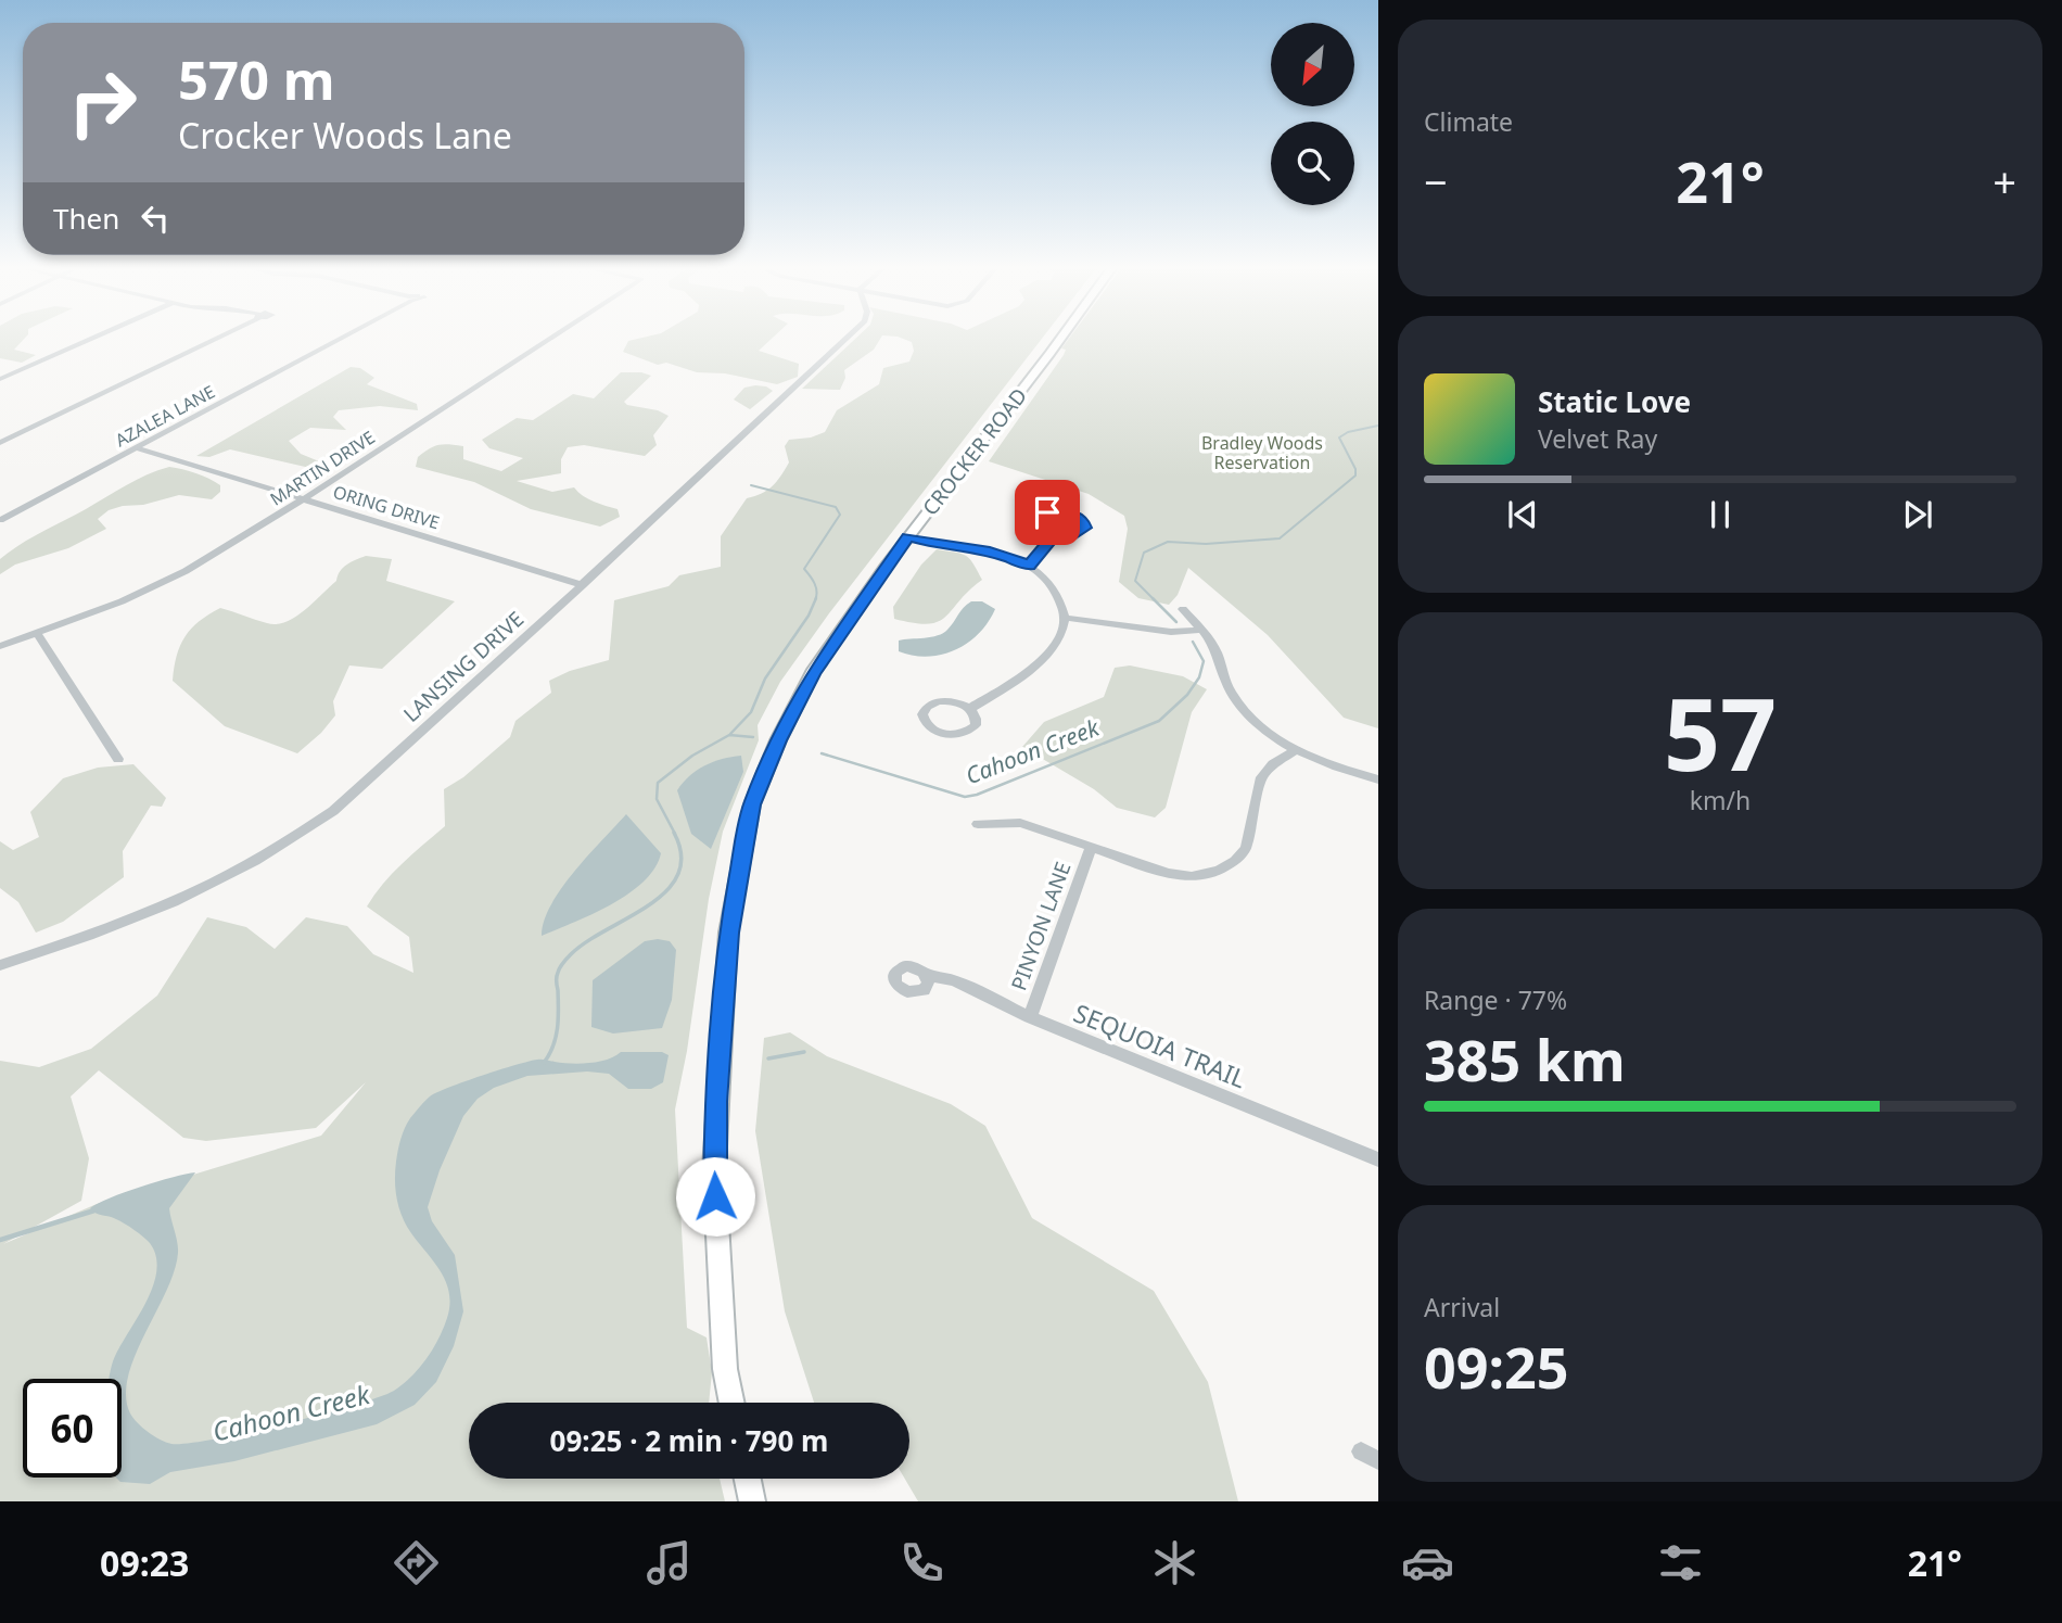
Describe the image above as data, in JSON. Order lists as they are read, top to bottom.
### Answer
{
  "streets": {
    "main road": ["CROCKER ROAD"],
    "street": [
      "AZALEA LANE",
      "MARTIN DRIVE",
      "ORING DRIVE",
      "LANSING DRIVE",
      "PINYON LANE",
      "SEQUOIA TRAIL"
    ]
  },
  "crossings": [
    ["AZALEA LANE", "ORING DRIVE"],
    ["MARTIN DRIVE", "ORING DRIVE"],
    ["ORING DRIVE", "LANSING DRIVE"],
    ["PINYON LANE", "SEQUOIA TRAIL"]
  ],
  "water": ["Cahoon Creek"],
  "parks": ["Bradley Woods Reservation"],
  "north": "bottom left",
  "page": {
    "tile": [
      "Climate",
      ["57", "km/h"],
      ["Range · 77%", "385 km"],
      ["Arrival", "09:25"]
    ],
    "turn": ["570 m", "Crocker Woods Lane"],
    "heat": ["−", "21°", "+"],
    "then": "Then",
    "song": ["Static Love", "Velvet Ray"],
    "limit": "60",
    "trip": "09:25 · 2 min · 790 m",
    "tabs": ["09:23", "21°"]
  }
}
